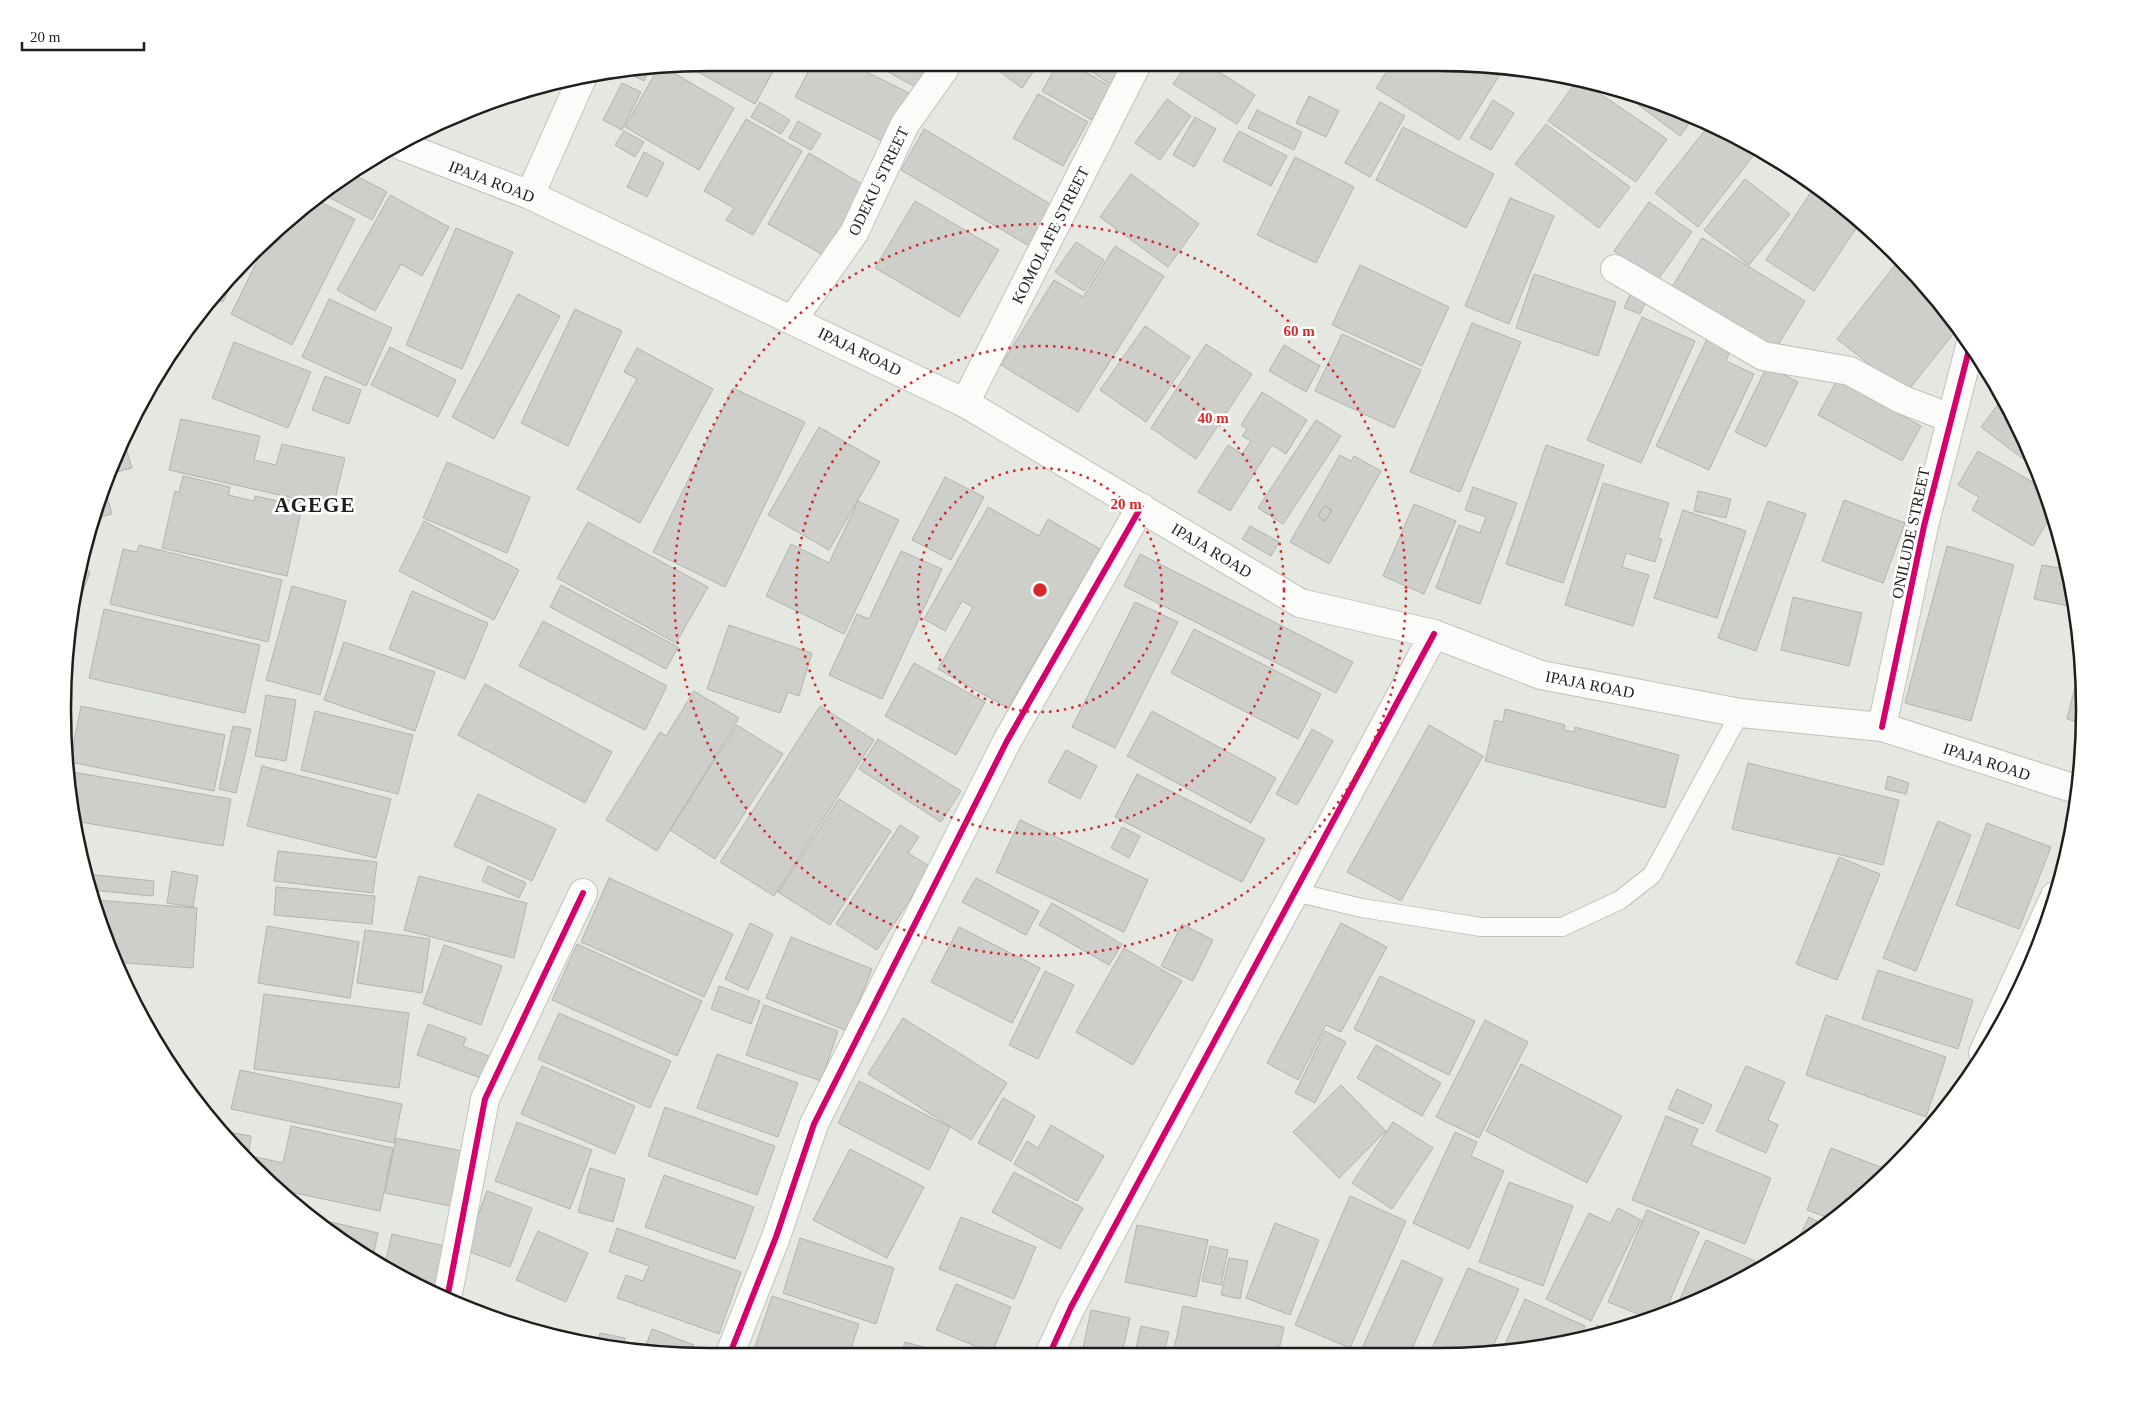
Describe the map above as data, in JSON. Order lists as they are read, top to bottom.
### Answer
{
  "streets": {
    "street": [
      "IPAJA ROAD",
      "ODEKU STREET",
      "KOMOLAFE STREET",
      "ONILUDE STREET"
    ]
  },
  "crossings": [
    ["IPAJA ROAD", "ODEKU STREET"],
    ["IPAJA ROAD", "KOMOLAFE STREET"],
    ["IPAJA ROAD", "ONILUDE STREET"]
  ],
  "districts": ["AGEGE"],
  "scale_bar": "20 m",
  "rings": ["60 m", "40 m", "20 m"]
}
